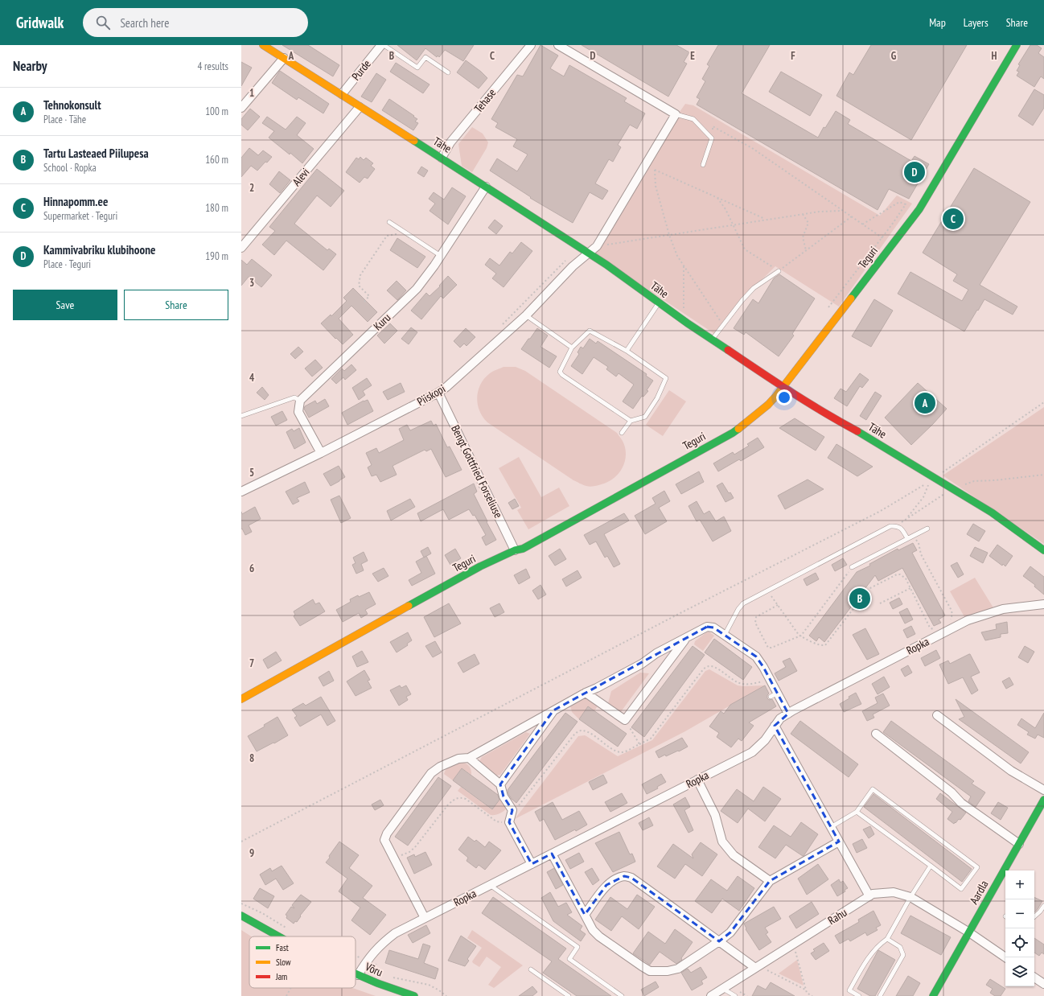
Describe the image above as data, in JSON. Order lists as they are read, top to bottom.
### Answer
{
  "streets": {
    "street": [
      "Purde",
      "Tehase",
      "Tähe",
      "Alevi",
      "Teguri",
      "Kuru",
      "Piiskopi",
      "Bengt Gottfried Forseliuse",
      "Ropka",
      "Aardla",
      "Rahu",
      "Võru"
    ]
  },
  "crossings": [
    ["Purde", "Tähe"],
    ["Tehase", "Tähe"],
    ["Tähe", "Alevi"],
    ["Tähe", "Teguri"],
    ["Tähe", "Kuru"],
    ["Tähe", "Piiskopi"],
    ["Teguri", "Bengt Gottfried Forseliuse"],
    ["Piiskopi", "Bengt Gottfried Forseliuse"],
    ["Ropka", "Võru"],
    ["Aardla", "Rahu"]
  ],
  "legend": ["Fast", "Slow", "Jam"],
  "page": {
    "header": "Gridwalk",
    "search": "Search here",
    "nav": ["Map", "Layers", "Share"],
    "heading": ["Nearby", "4 results"],
    "list": [
      {
        "mark": "A",
        "name": "Tehnokonsult",
        "note": "Place · Tähe",
        "value": "100 m"
      },
      {
        "mark": "B",
        "name": "Tartu Lasteaed Piilupesa",
        "note": "School · Ropka",
        "value": "160 m"
      },
      {
        "mark": "C",
        "name": "Hinnapomm.ee",
        "note": "Supermarket · Teguri",
        "value": "180 m"
      },
      {
        "mark": "D",
        "name": "Kammivabriku klubihoone",
        "note": "Place · Teguri",
        "value": "190 m"
      }
    ],
    "pins": [
      "D",
      "C",
      "A",
      "B"
    ],
    "buttons": ["Save", "Share"],
    "map_buttons": ["+", "−"]
  },
  "grid": {
    "columns": [
      "A",
      "B",
      "C",
      "D",
      "E",
      "F",
      "G",
      "H"
    ],
    "rows": [
      "1",
      "2",
      "3",
      "4",
      "5",
      "6",
      "7",
      "8",
      "9"
    ]
  }
}
